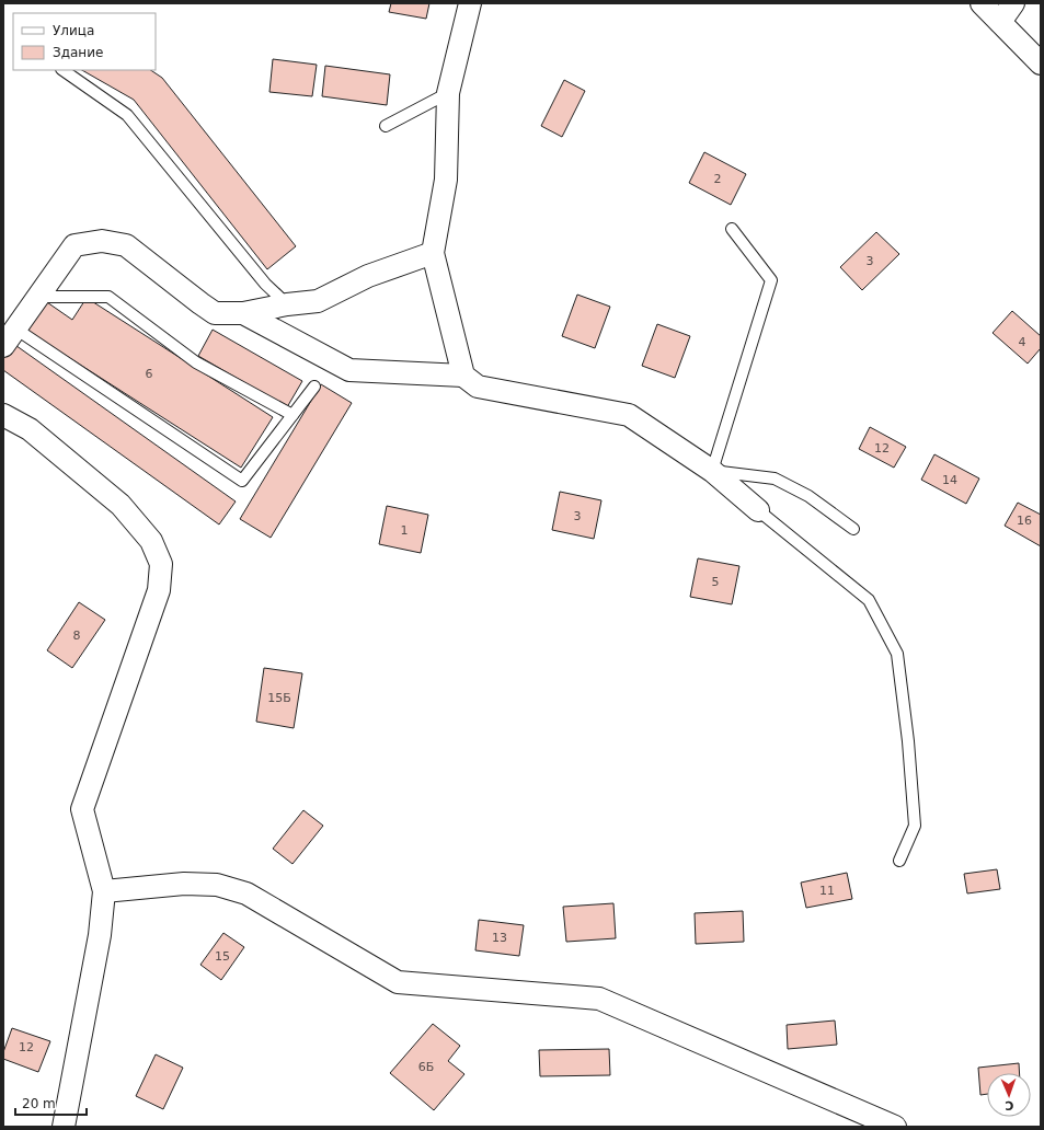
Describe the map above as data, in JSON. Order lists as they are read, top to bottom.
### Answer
{
  "house_numbers": [
    "2",
    "3",
    "4",
    "6",
    "12",
    "14",
    "3",
    "16",
    "1",
    "5",
    "8",
    "15Б",
    "11",
    "13",
    "15",
    "12",
    "6Б"
  ],
  "legend": ["Улица", "Здание"],
  "scale_bar": "20 m",
  "north": "bottom"
}
